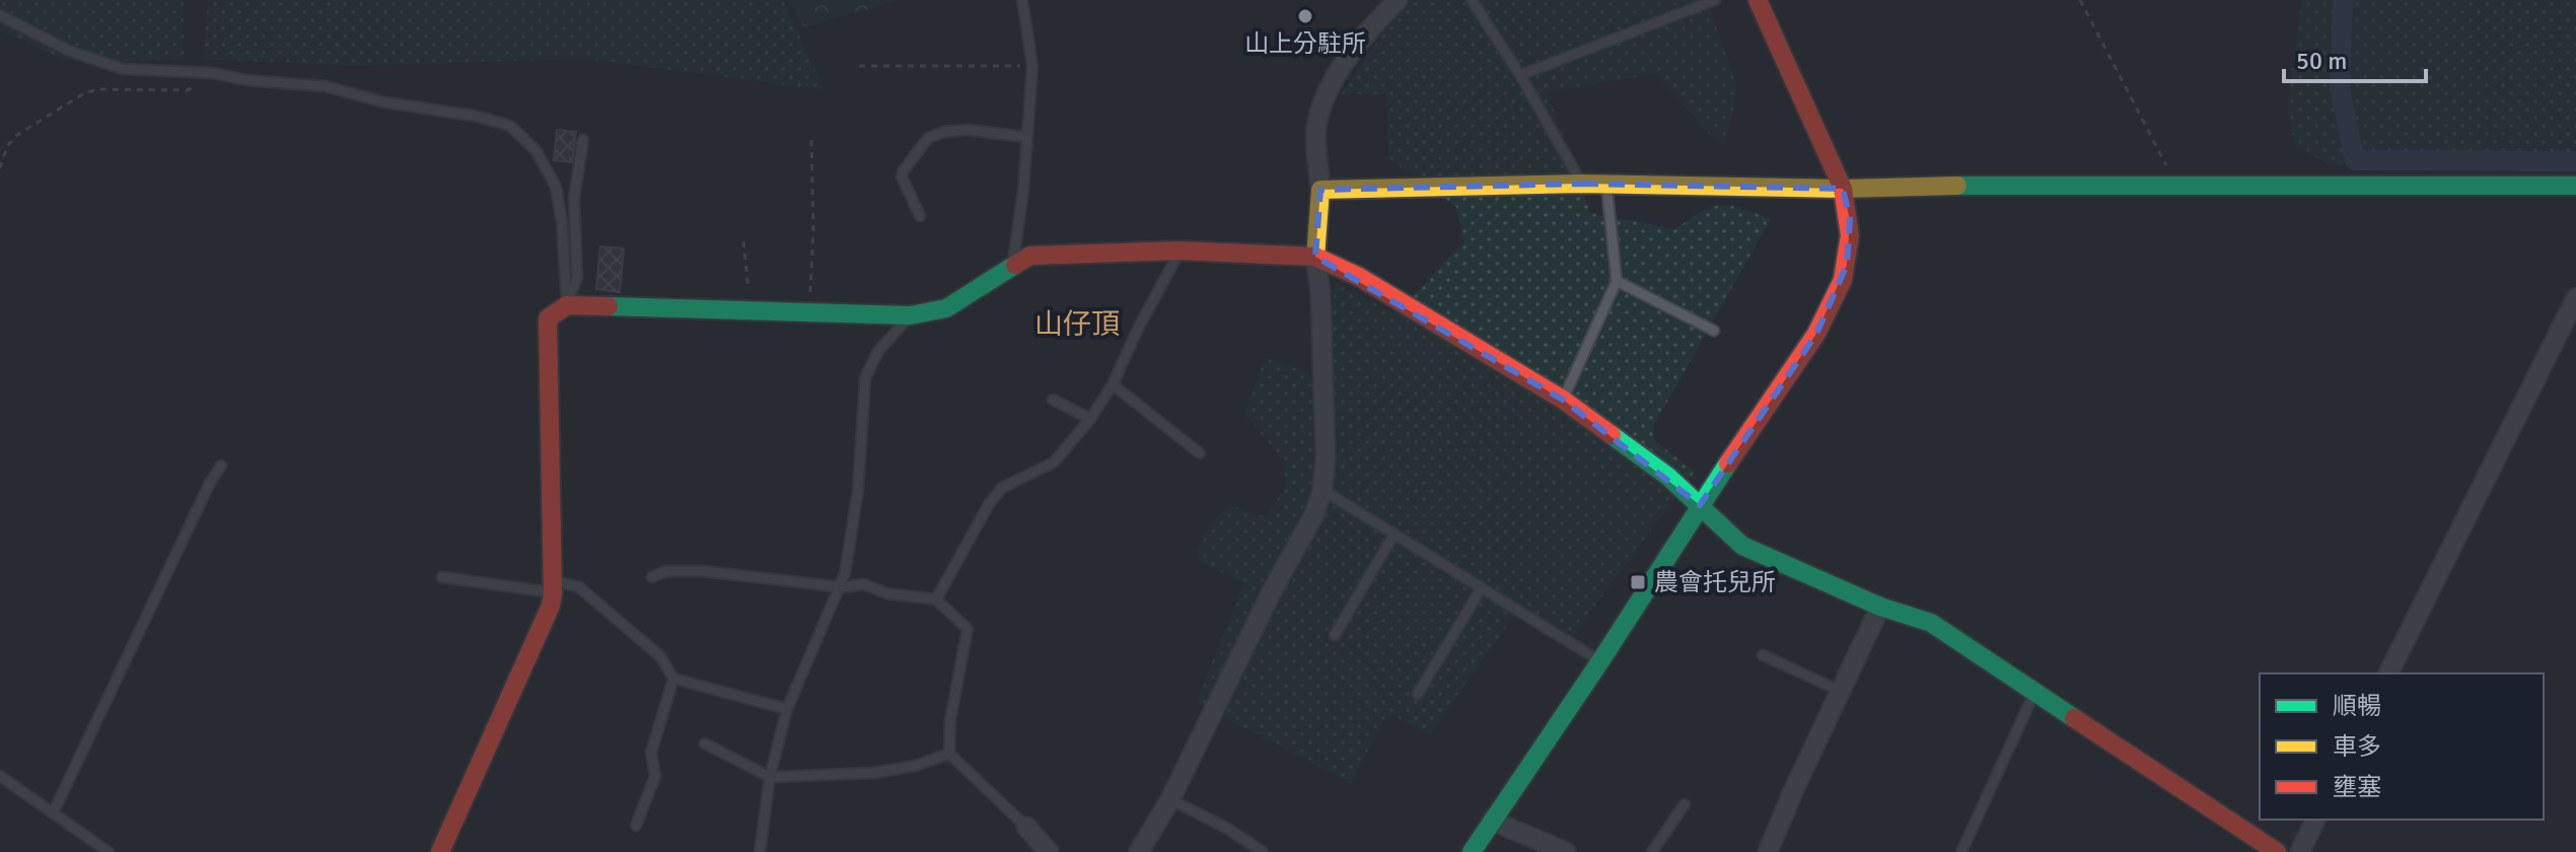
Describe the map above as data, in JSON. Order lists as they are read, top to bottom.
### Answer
{
  "districts": ["山仔頂"],
  "places": {
    "other": ["山上分駐所"],
    "transit": ["農會托兒所"]
  },
  "legend": ["順暢", "車多", "壅塞"],
  "scale_bar": "50 m"
}
